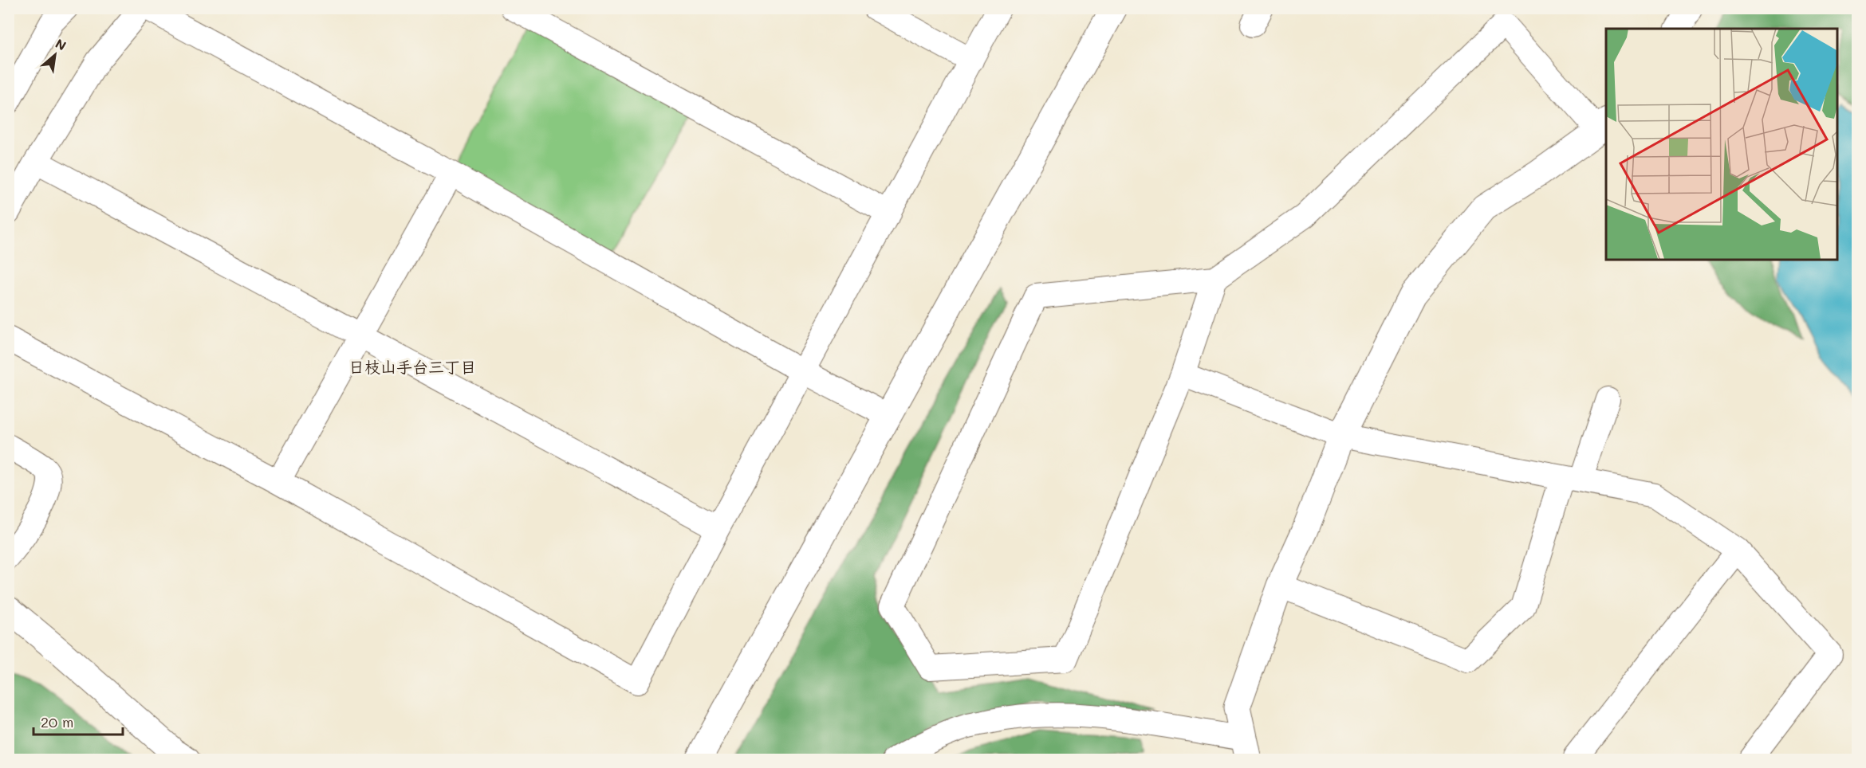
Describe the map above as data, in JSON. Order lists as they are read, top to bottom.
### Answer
{
  "districts": ["日枝山手台三丁目"],
  "scale_bar": "20 m",
  "north": "top right"
}
